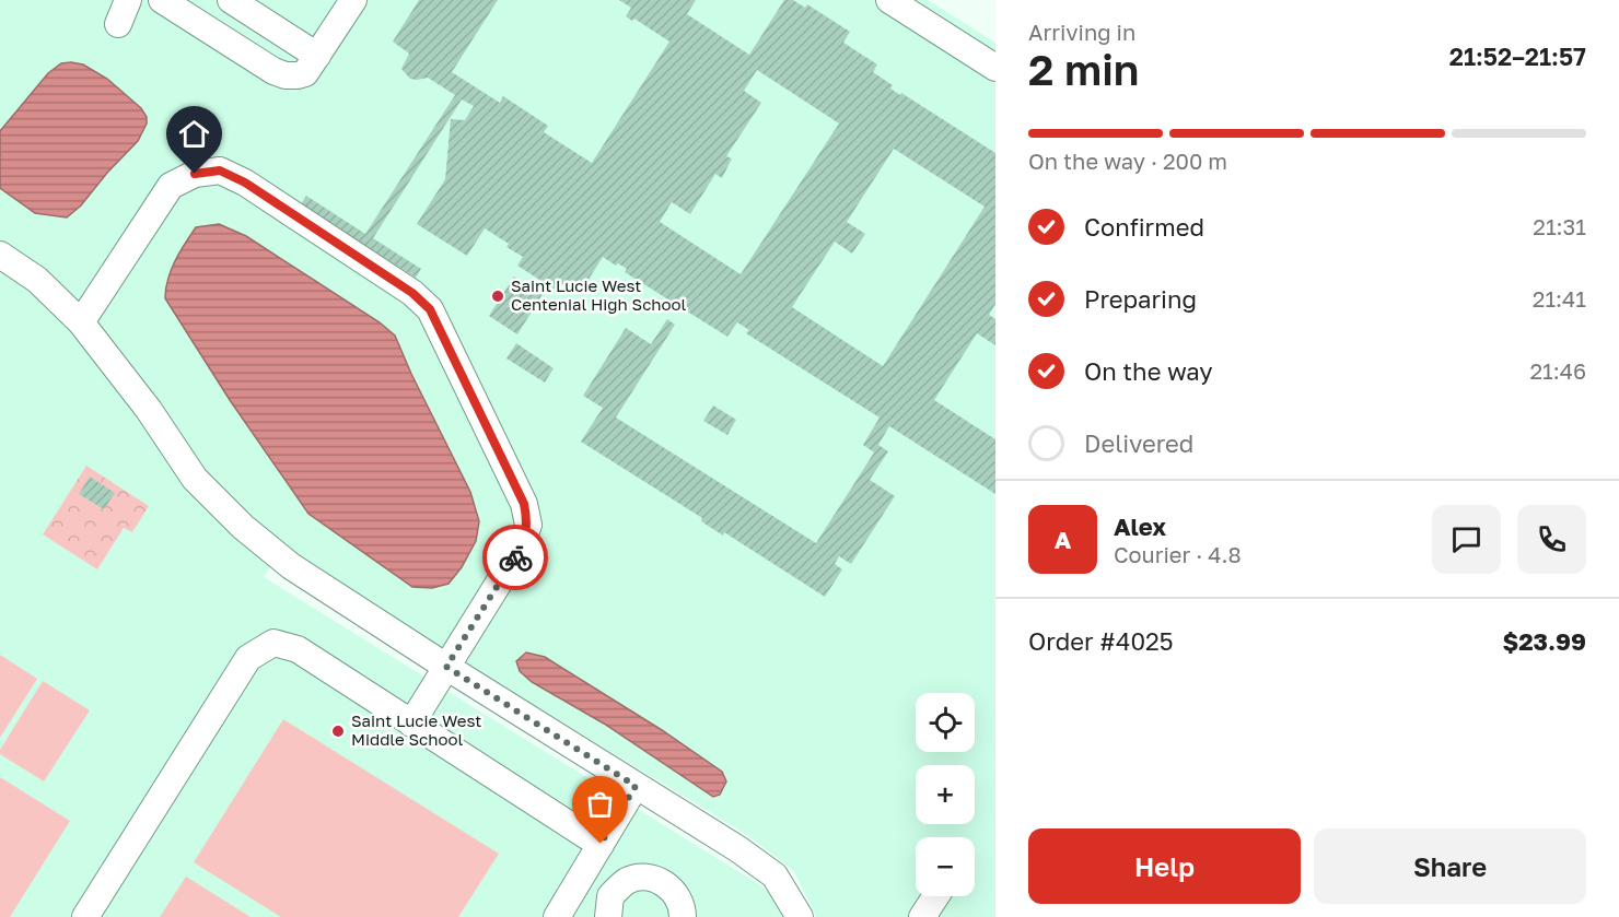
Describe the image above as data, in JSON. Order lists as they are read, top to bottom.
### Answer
{
  "places": ["Saint Lucie West Centenial High School", "Saint Lucie West Middle School"],
  "page": {
    "heading": ["2 min", "Arriving in", "21:52–21:57"],
    "panel": [
      "Alex",
      "Courier · 4.8",
      "Order #4025",
      "$23.99"
    ],
    "bar": "On the way · 200 m",
    "list": [
      ["Confirmed", "21:31"],
      ["Preparing", "21:41"],
      ["On the way", "21:46"],
      "Delivered"
    ],
    "round": "A",
    "map_buttons": ["+", "−"],
    "buttons": ["Help", "Share"]
  }
}
